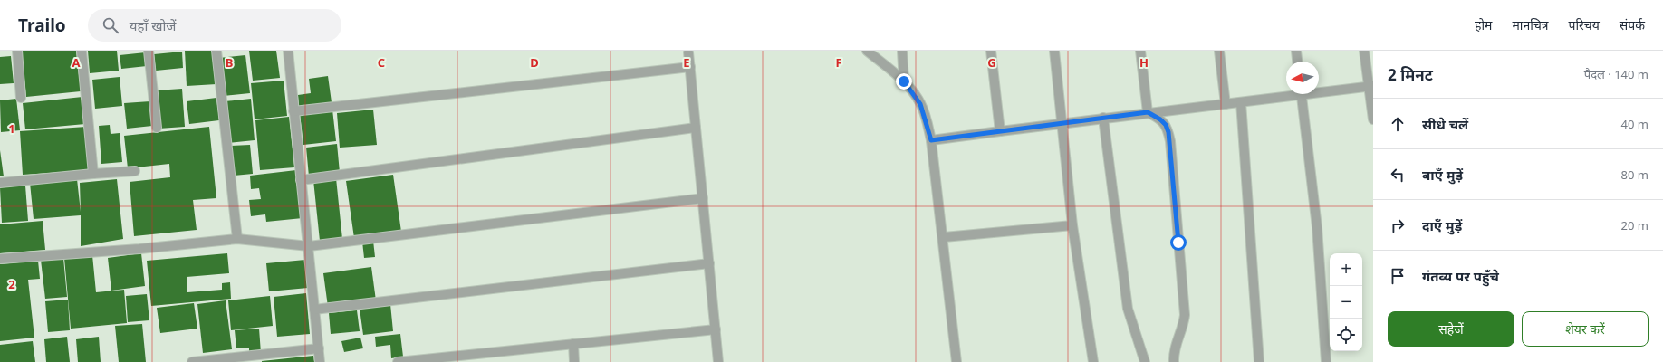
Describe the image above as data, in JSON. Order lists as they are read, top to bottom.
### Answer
{
  "north": "left",
  "page": {
    "header": "Trailo",
    "search": "यहाँ खोजें",
    "nav": [
      "होम",
      "मानचित्र",
      "परिचय",
      "संपर्क"
    ],
    "heading": ["2 मिनट", "पैदल · 140 m"],
    "list": [
      ["सीधे चलें", "40 m"],
      ["बाएँ मुड़ें", "80 m"],
      ["दाएँ मुड़ें", "20 m"],
      "गंतव्य पर पहुँचे"
    ],
    "map_buttons": ["+", "−"],
    "buttons": ["सहेजें", "शेयर करें"]
  },
  "grid": {
    "columns": [
      "A",
      "B",
      "C",
      "D",
      "E",
      "F",
      "G",
      "H"
    ],
    "rows": ["1", "2"]
  }
}
